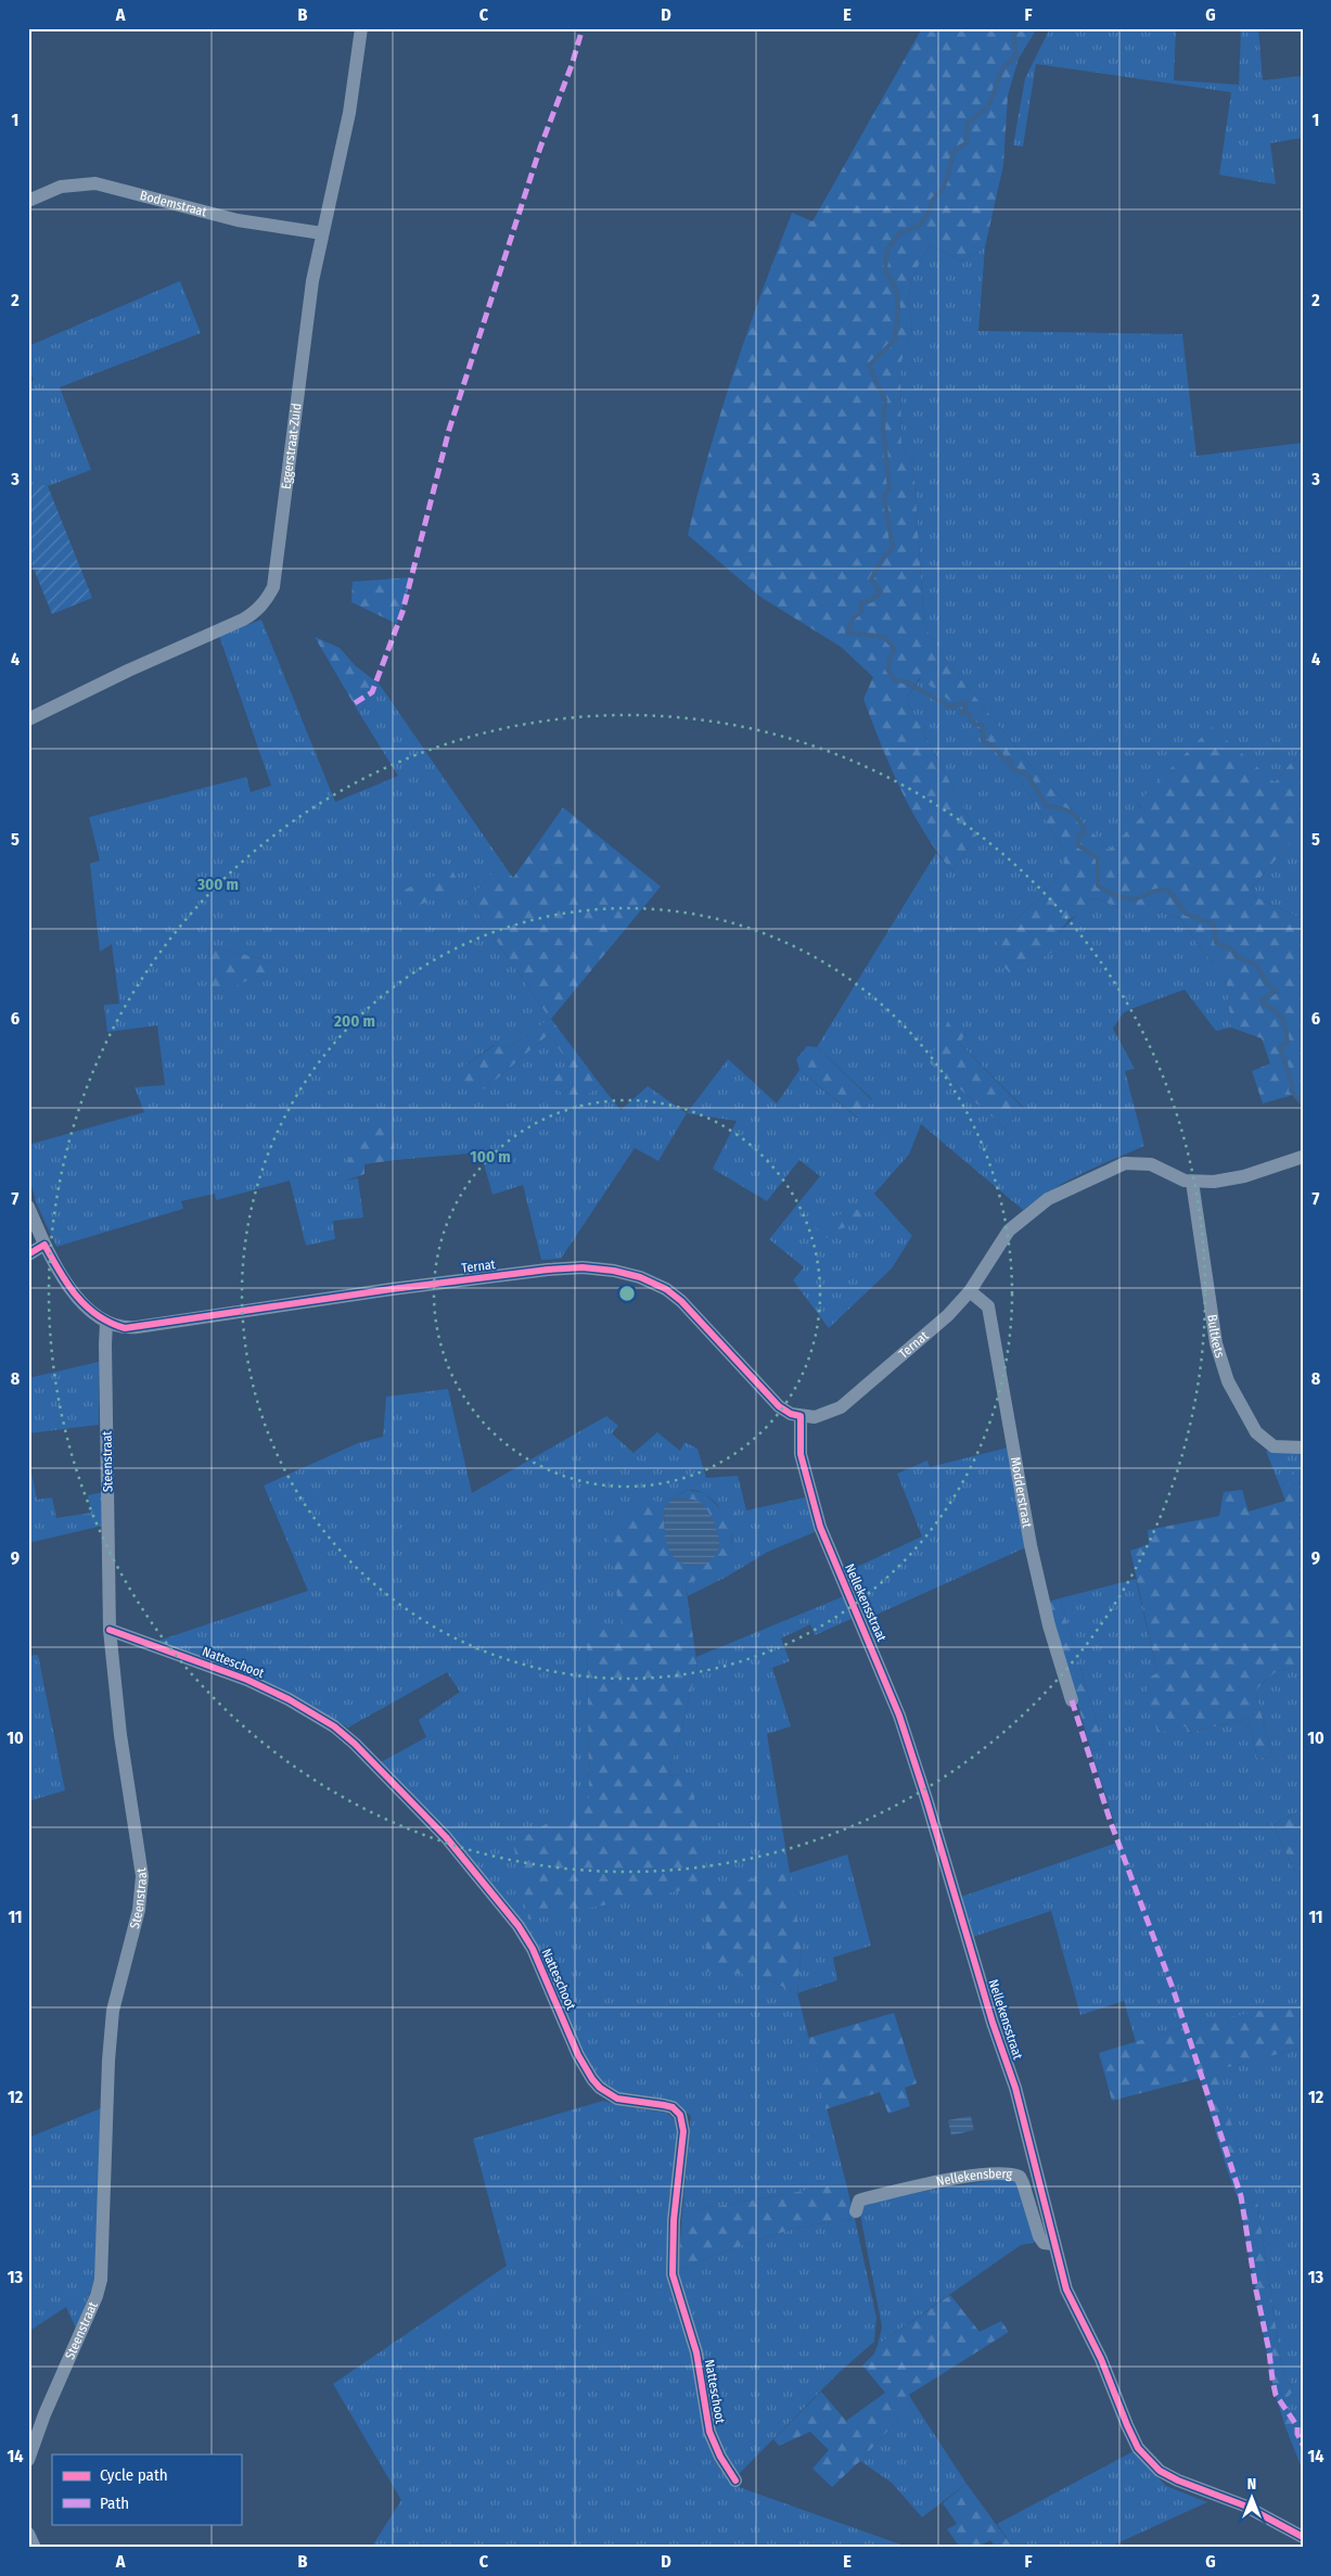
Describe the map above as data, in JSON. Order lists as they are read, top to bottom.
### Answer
{
  "streets": {
    "street": [
      "Bodemstraat",
      "Eggerstraat-Zuid",
      "Ternat",
      "Bultkets",
      "Steenstraat",
      "Modderstraat",
      "Nellekensstraat",
      "Natteschoot",
      "Nellekensberg"
    ]
  },
  "crossings": [
    ["Bodemstraat", "Eggerstraat-Zuid"],
    ["Ternat", "Bultkets"],
    ["Ternat", "Steenstraat"],
    ["Ternat", "Modderstraat"],
    ["Ternat", "Nellekensstraat"],
    ["Steenstraat", "Natteschoot"],
    ["Nellekensstraat", "Nellekensberg"]
  ],
  "legend": ["Cycle path", "Path"],
  "north": "top",
  "grid": {
    "columns": [
      "A",
      "B",
      "C",
      "D",
      "E",
      "F",
      "G"
    ],
    "rows": [
      "1",
      "2",
      "3",
      "4",
      "5",
      "6",
      "7",
      "8",
      "9",
      "10",
      "11",
      "12",
      "13",
      "14"
    ]
  },
  "rings": ["300 m", "200 m", "100 m"]
}
